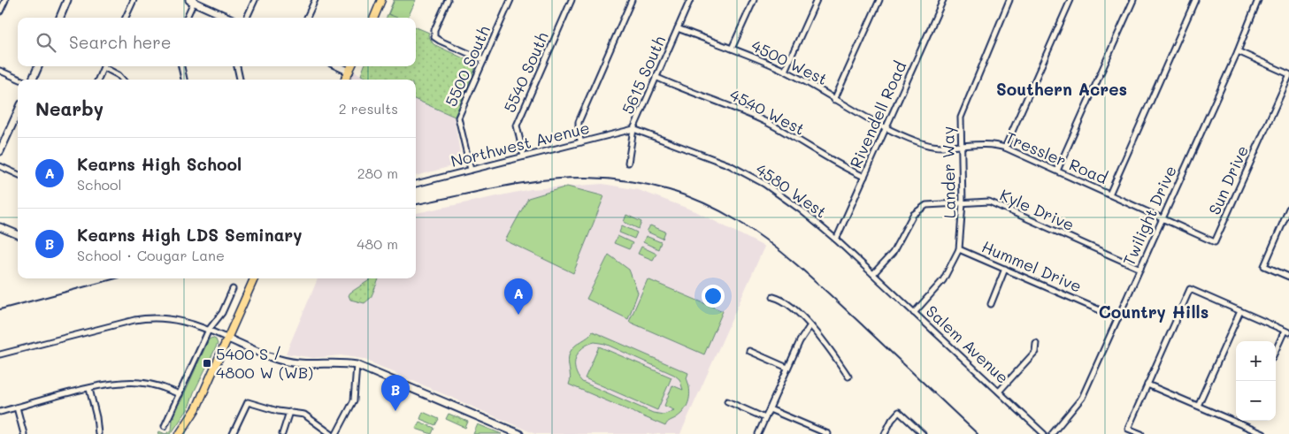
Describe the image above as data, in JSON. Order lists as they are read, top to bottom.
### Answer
{
  "streets": {
    "street": [
      "4500 West",
      "5500 South",
      "5540 South",
      "5615 South",
      "4540 West",
      "Rivendell Road",
      "Northwest Avenue",
      "Tressler Road",
      "Lander Way",
      "Sun Drive",
      "4580 West",
      "Kyle Drive",
      "Twilight Drive",
      "Hummel Drive",
      "Salem Avenue"
    ]
  },
  "crossings": [
    ["4500 West", "5615 South"],
    ["4500 West", "Rivendell Road"],
    ["4500 West", "Tressler Road"],
    ["5500 South", "Northwest Avenue"],
    ["5540 South", "Northwest Avenue"],
    ["5615 South", "4540 West"],
    ["5615 South", "Northwest Avenue"],
    ["5615 South", "4580 West"],
    ["4540 West", "Rivendell Road"],
    ["Rivendell Road", "Tressler Road"],
    ["Rivendell Road", "4580 West"],
    ["Northwest Avenue", "4580 West"],
    ["Tressler Road", "Lander Way"],
    ["Tressler Road", "Sun Drive"],
    ["Tressler Road", "Twilight Drive"],
    ["Lander Way", "Kyle Drive"],
    ["Lander Way", "Hummel Drive"],
    ["Lander Way", "Salem Avenue"],
    ["Sun Drive", "Twilight Drive"],
    ["4580 West", "Kyle Drive"],
    ["4580 West", "Salem Avenue"],
    ["Kyle Drive", "Twilight Drive"],
    ["Kyle Drive", "Salem Avenue"],
    ["Twilight Drive", "Hummel Drive"]
  ],
  "districts": ["Southern Acres", "Country Hills"],
  "places": {
    "transit": ["5400 S / 4800 W (WB)"]
  },
  "page": {
    "search": "Search here",
    "heading": ["Nearby", "2 results"],
    "list": [
      {
        "mark": "A",
        "name": "Kearns High School",
        "note": "School",
        "value": "280 m"
      },
      {
        "mark": "B",
        "name": "Kearns High LDS Seminary",
        "note": "School · Cougar Lane",
        "value": "480 m"
      }
    ],
    "pins": ["A", "B"],
    "map_buttons": ["+", "−"]
  }
}
